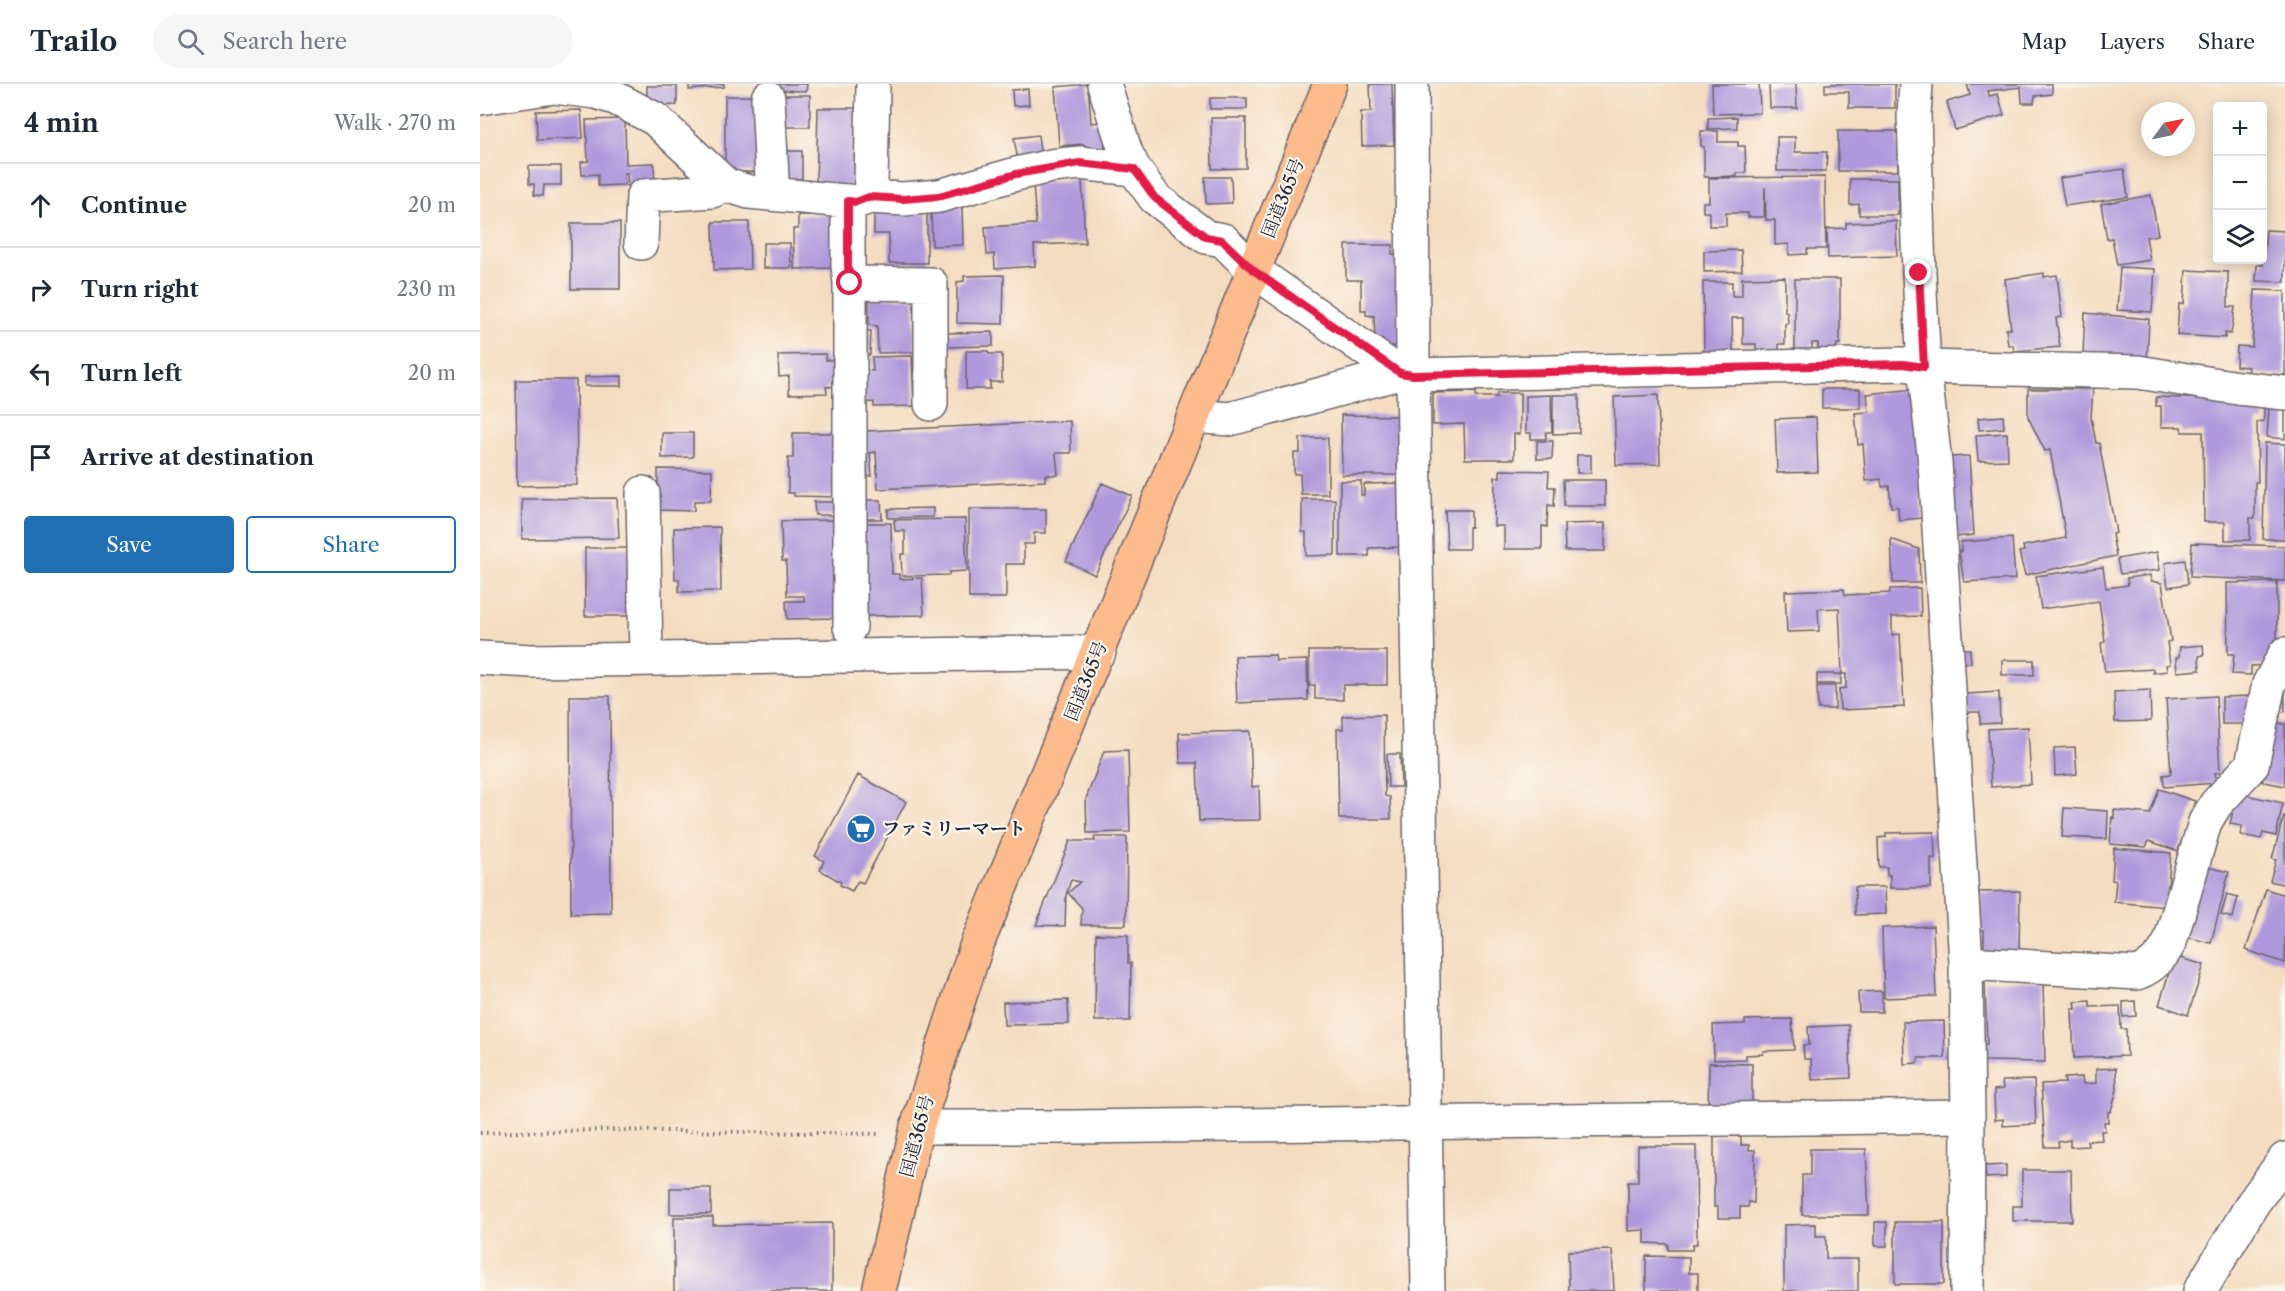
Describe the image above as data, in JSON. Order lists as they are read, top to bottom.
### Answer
{
  "streets": {
    "highway": ["国道365号"]
  },
  "places": {
    "supermarket": ["ファミリーマート"]
  },
  "north": "top right",
  "page": {
    "header": "Trailo",
    "search": "Search here",
    "nav": ["Map", "Layers", "Share"],
    "heading": ["4 min", "Walk · 270 m"],
    "map_buttons": ["+", "−"],
    "list": [
      ["Continue", "20 m"],
      ["Turn right", "230 m"],
      ["Turn left", "20 m"],
      "Arrive at destination"
    ],
    "buttons": ["Save", "Share"]
  }
}
